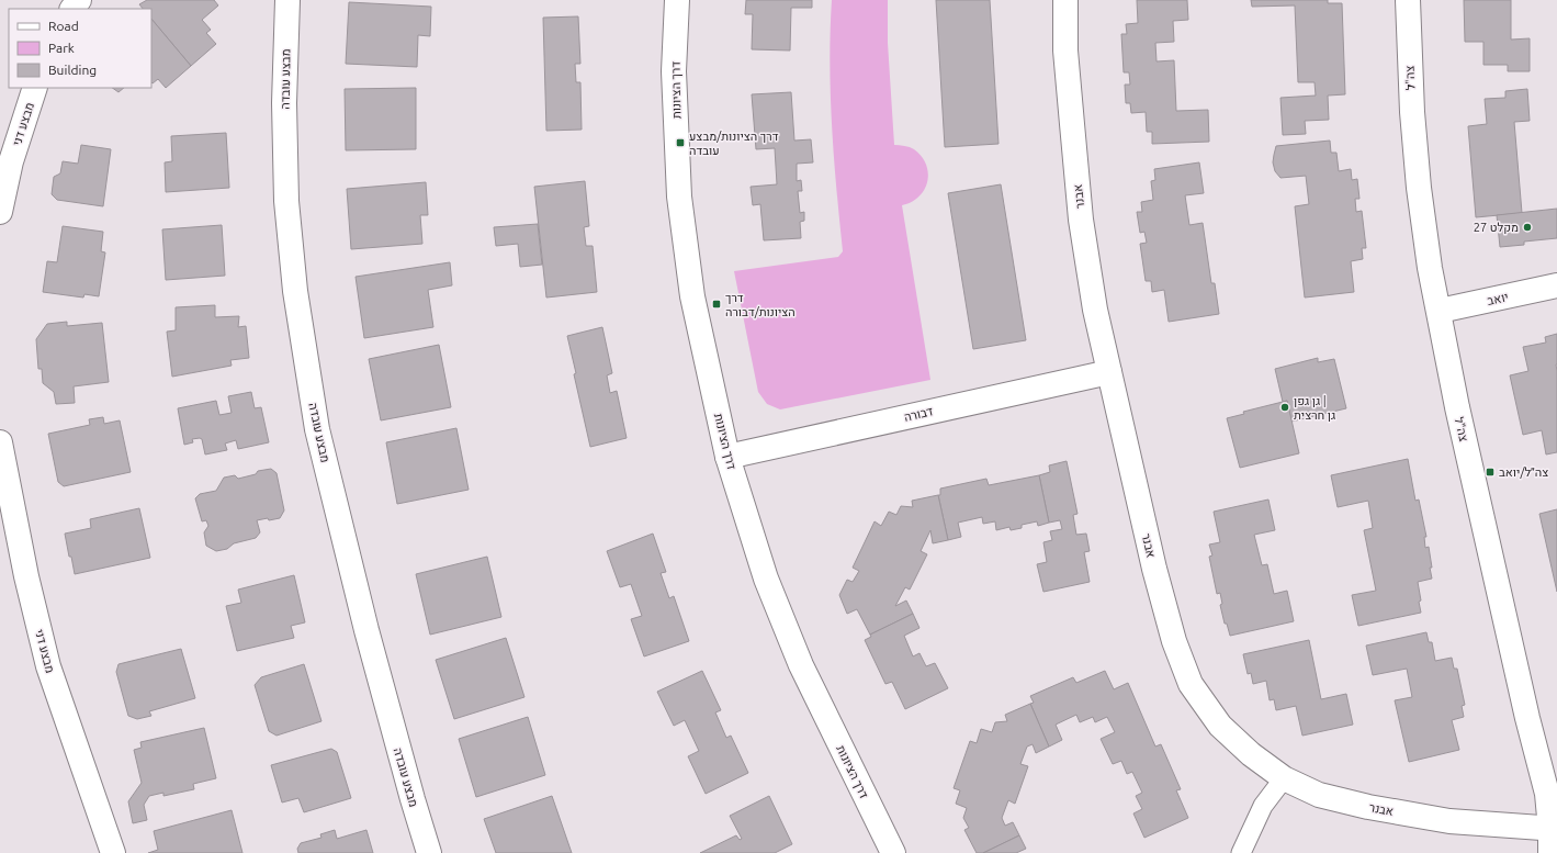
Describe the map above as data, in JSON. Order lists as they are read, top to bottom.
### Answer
{
  "streets": {
    "street": [
      "צה\"ל",
      "מבצע עובדה",
      "דרך הציונות",
      "מבצע דני",
      "אבנר",
      "יואב",
      "דבורה"
    ]
  },
  "crossings": [
    ["צה\"ל", "אבנר"],
    ["צה\"ל", "יואב"],
    ["דרך הציונות", "דבורה"],
    ["אבנר", "דבורה"]
  ],
  "places": {
    "transit": ["דרך הציונות/מבצע עובדה", "דרך הציונות/דבורה", "צה״ל/יואב"],
    "other": ["מקלט 27", "גן גפן | גן חרצית"]
  },
  "legend": ["Road", "Park", "Building"]
}
